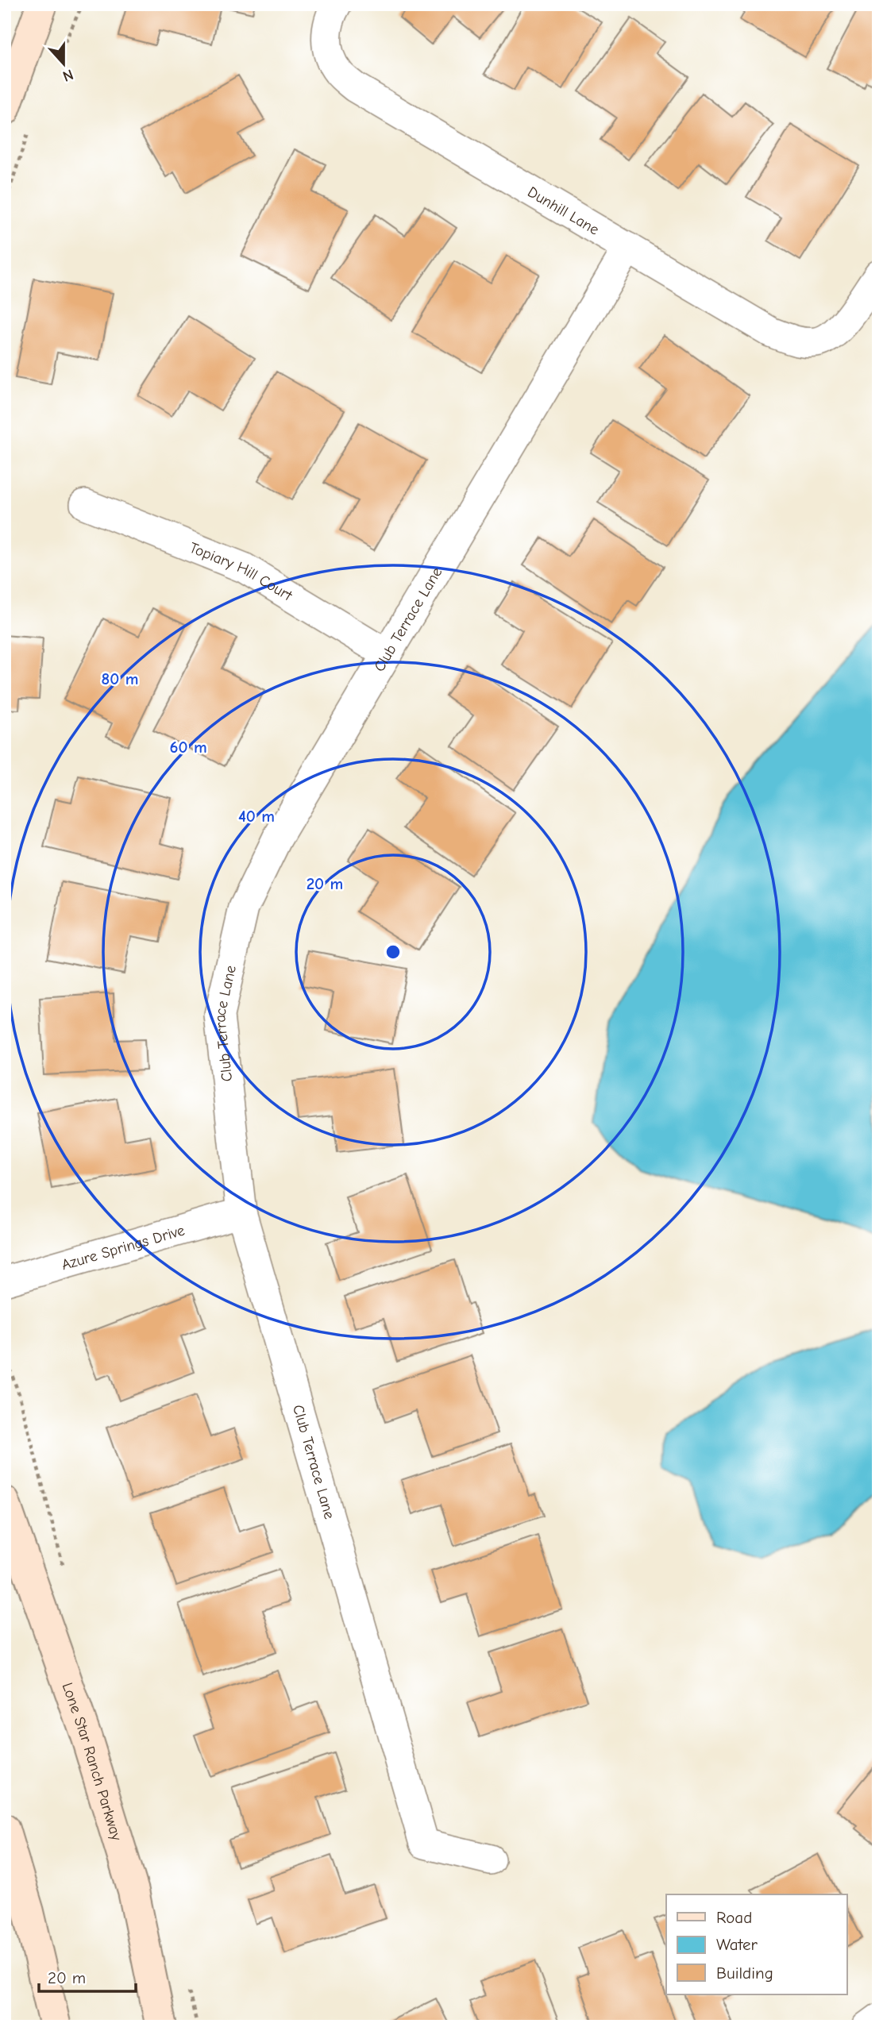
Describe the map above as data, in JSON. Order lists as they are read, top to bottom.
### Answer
{
  "streets": {
    "main road": ["Lone Star Ranch Parkway"],
    "street": [
      "Dunhill Lane",
      "Topiary Hill Court",
      "Club Terrace Lane",
      "Azure Springs Drive"
    ]
  },
  "crossings": [
    ["Dunhill Lane", "Club Terrace Lane"],
    ["Topiary Hill Court", "Club Terrace Lane"],
    ["Club Terrace Lane", "Azure Springs Drive"]
  ],
  "legend": ["Road", "Water", "Building"],
  "scale_bar": "20 m",
  "north": "bottom",
  "rings": [
    "80 m",
    "60 m",
    "40 m",
    "20 m"
  ]
}
